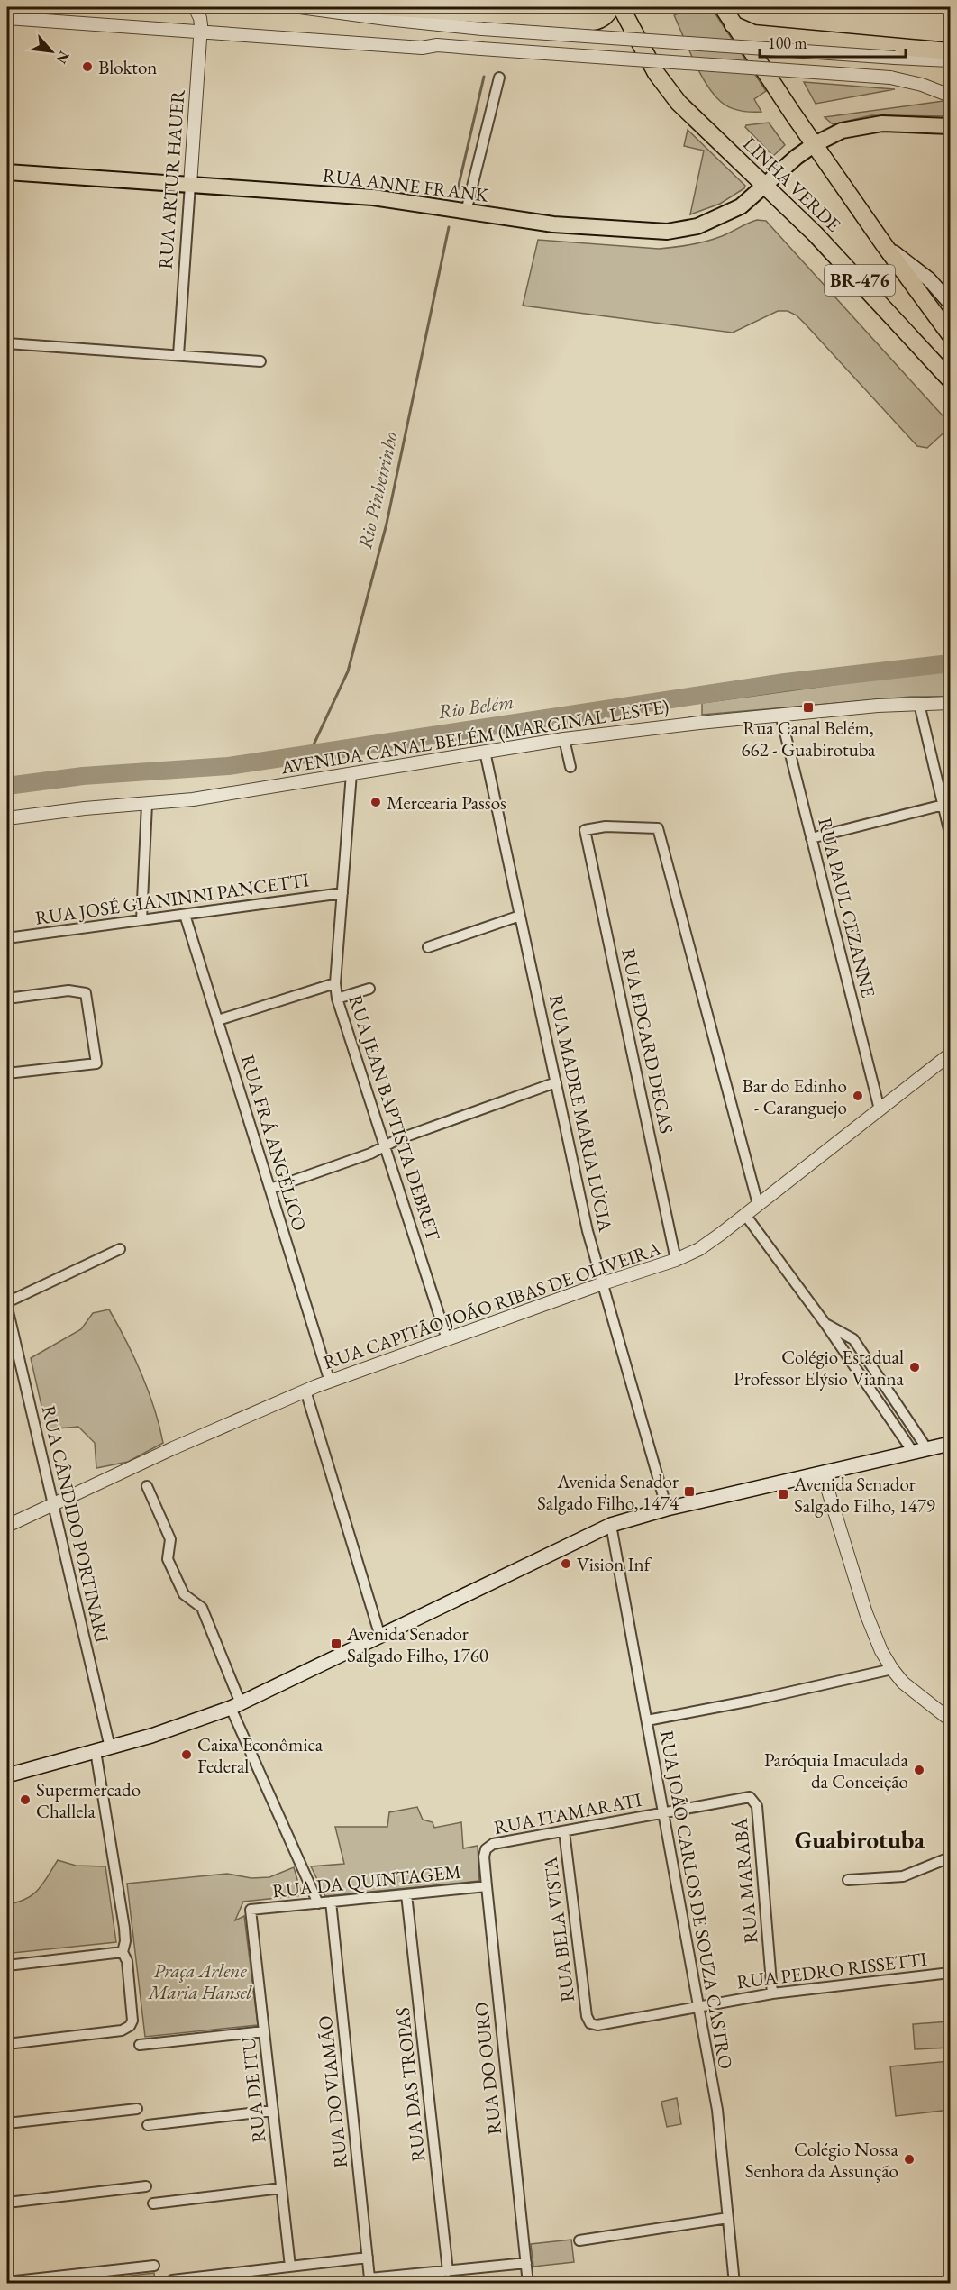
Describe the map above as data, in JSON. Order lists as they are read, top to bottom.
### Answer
{
  "streets": {
    "highway": ["LINHA VERDE", "BR-476"],
    "main road": ["RUA ANNE FRANK"],
    "street": [
      "RUA ARTUR HAUER",
      "AVENIDA CANAL BELÉM (MARGINAL LESTE)",
      "RUA JOSÉ GIANINNI PANCETTI",
      "RUA PAUL CEZANNE",
      "RUA EDGARD DEGAS",
      "RUA MADRE MARIA LÚCIA",
      "RUA JEAN BAPTISTA DEBRET",
      "RUA FRÁ ANGÉLICO",
      "RUA CAPITÃO JOÃO RIBAS DE OLIVEIRA",
      "RUA CÂNDIDO PORTINARI",
      "RUA ITAMARATI",
      "RUA DA QUINTAGEM",
      "RUA MARABÁ",
      "RUA JOÃO CARLOS DE SOUZA CASTRO",
      "RUA BELA VISTA",
      "RUA PEDRO RISSETTI",
      "RUA DO OURO",
      "RUA DAS TROPAS",
      "RUA DE ITU",
      "RUA DO VIAMÃO"
    ]
  },
  "crossings": [
    ["RUA ARTUR HAUER", "RUA ANNE FRANK"],
    ["LINHA VERDE", "RUA ANNE FRANK"],
    ["AVENIDA CANAL BELÉM (MARGINAL LESTE)", "RUA PAUL CEZANNE"],
    ["AVENIDA CANAL BELÉM (MARGINAL LESTE)", "RUA MADRE MARIA LÚCIA"],
    ["AVENIDA CANAL BELÉM (MARGINAL LESTE)", "RUA JEAN BAPTISTA DEBRET"],
    ["RUA JOSÉ GIANINNI PANCETTI", "RUA JEAN BAPTISTA DEBRET"],
    ["RUA JOSÉ GIANINNI PANCETTI", "RUA FRÁ ANGÉLICO"],
    ["RUA PAUL CEZANNE", "RUA CAPITÃO JOÃO RIBAS DE OLIVEIRA"],
    ["RUA EDGARD DEGAS", "RUA CAPITÃO JOÃO RIBAS DE OLIVEIRA"],
    ["RUA MADRE MARIA LÚCIA", "RUA CAPITÃO JOÃO RIBAS DE OLIVEIRA"],
    ["RUA JEAN BAPTISTA DEBRET", "RUA CAPITÃO JOÃO RIBAS DE OLIVEIRA"],
    ["RUA FRÁ ANGÉLICO", "RUA CAPITÃO JOÃO RIBAS DE OLIVEIRA"],
    ["RUA CAPITÃO JOÃO RIBAS DE OLIVEIRA", "RUA CÂNDIDO PORTINARI"],
    ["RUA ITAMARATI", "RUA MARABÁ"],
    ["RUA ITAMARATI", "RUA JOÃO CARLOS DE SOUZA CASTRO"],
    ["RUA ITAMARATI", "RUA BELA VISTA"],
    ["RUA ITAMARATI", "RUA DO OURO"],
    ["RUA DA QUINTAGEM", "RUA DO OURO"],
    ["RUA DA QUINTAGEM", "RUA DAS TROPAS"],
    ["RUA DA QUINTAGEM", "RUA DE ITU"],
    ["RUA DA QUINTAGEM", "RUA DO VIAMÃO"],
    ["RUA MARABÁ", "RUA PEDRO RISSETTI"],
    ["RUA JOÃO CARLOS DE SOUZA CASTRO", "RUA PEDRO RISSETTI"],
    ["RUA BELA VISTA", "RUA PEDRO RISSETTI"],
    ["RUA DAS TROPAS", "RUA DO VIAMÃO"]
  ],
  "districts": ["Guabirotuba"],
  "water": ["Rio Pinheirinho", "Rio Belém"],
  "parks": ["Praça Arlene Maria Hansel"],
  "places": {
    "other": [
      "Blokton",
      "Mercearia Passos",
      "Bar do Edinho - Caranguejo",
      "Colégio Estadual Professor Elýsio Vianna",
      "Vision Inf",
      "Caixa Econômica Federal",
      "Paróquia Imaculada da Conceição",
      "Supermercado Challela",
      "Colégio Nossa Senhora da Assunção"
    ],
    "transit": [
      "Rua Canal Belém, 662 - Guabirotuba",
      "Avenida Senador Salgado Filho, 1474",
      "Avenida Senador Salgado Filho, 1479",
      "Avenida Senador Salgado Filho, 1760"
    ]
  },
  "scale_bar": "100 m",
  "north": "bottom right"
}
